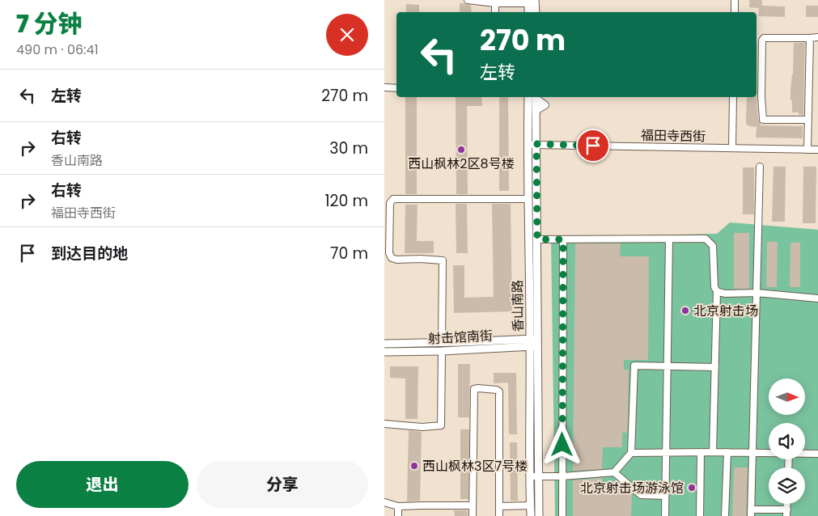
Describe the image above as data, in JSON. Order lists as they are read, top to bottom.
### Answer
{
  "streets": {
    "main road": ["香山南路", "射击馆南街"],
    "street": ["福田寺西街"]
  },
  "crossings": [
    ["福田寺西街", "香山南路"],
    ["香山南路", "射击馆南街"]
  ],
  "places": [
    "西山枫林2区8号楼",
    "北京射击场",
    "西山枫林3区7号楼",
    "北京射击场游泳馆"
  ],
  "north": "right",
  "page": {
    "heading": ["7 分钟", "490 m · 06:41"],
    "turn": ["270 m", "左转"],
    "list": [
      {
        "name": "左转",
        "value": "270 m"
      },
      {
        "name": "右转",
        "note": "香山南路",
        "value": "30 m"
      },
      {
        "name": "右转",
        "note": "福田寺西街",
        "value": "120 m"
      },
      {
        "name": "到达目的地",
        "value": "70 m"
      }
    ],
    "buttons": ["退出", "分享"]
  }
}
